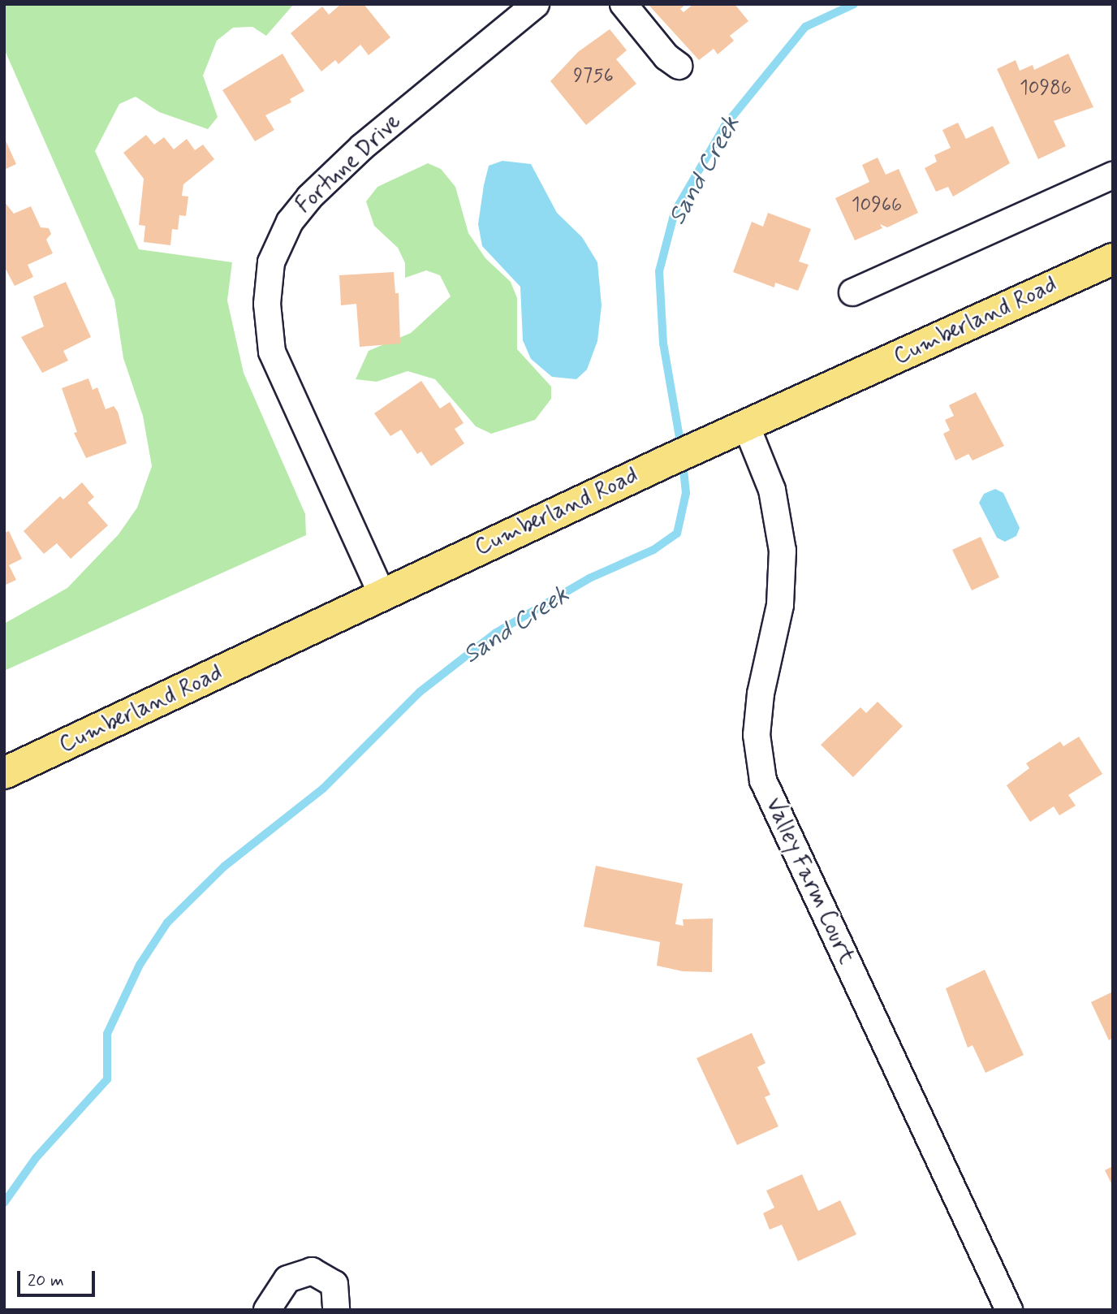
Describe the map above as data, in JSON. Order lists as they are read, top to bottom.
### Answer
{
  "streets": {
    "main road": ["Cumberland Road"],
    "street": ["Fortune Drive", "Valley Farm Court"]
  },
  "crossings": [
    ["Fortune Drive", "Cumberland Road"],
    ["Cumberland Road", "Valley Farm Court"]
  ],
  "water": ["Sand Creek"],
  "house_numbers": ["9756", "10986", "10966"],
  "scale_bar": "20 m"
}
